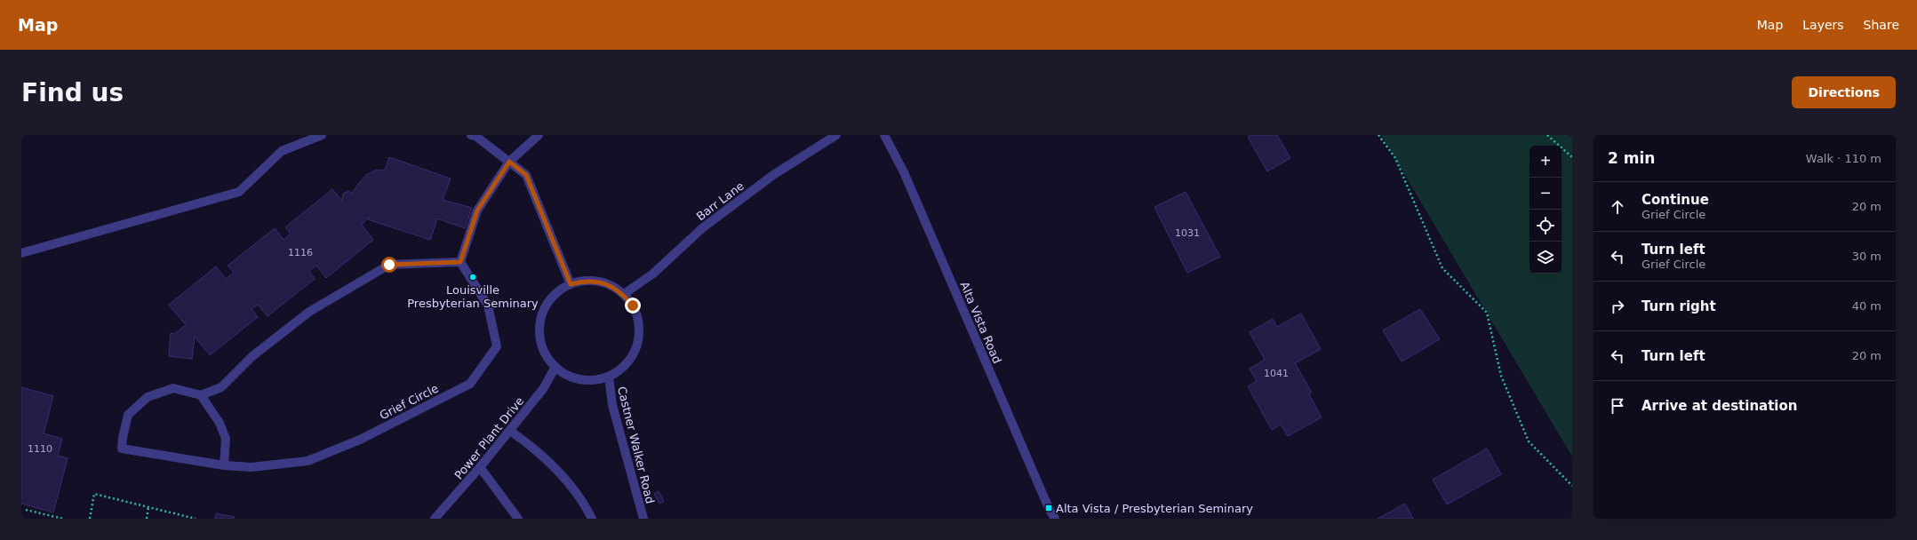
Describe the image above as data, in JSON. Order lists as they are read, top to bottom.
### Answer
{
  "streets": {
    "street": [
      "Barr Lane",
      "Alta Vista Road",
      "Grief Circle",
      "Power Plant Drive",
      "Castner Walker Road"
    ]
  },
  "crossings": [
    ["Barr Lane", "Power Plant Drive"],
    ["Barr Lane", "Castner Walker Road"],
    ["Power Plant Drive", "Castner Walker Road"]
  ],
  "places": {
    "other": ["Louisville Presbyterian Seminary"],
    "transit": ["Alta Vista / Presbyterian Seminary"]
  },
  "house_numbers": [
    "1031",
    "1116",
    "1041",
    "1110"
  ],
  "page": {
    "header": "Map",
    "nav": ["Map", "Layers", "Share"],
    "buttons": "Directions",
    "title": "Find us",
    "heading": ["2 min", "Walk · 110 m"],
    "map_buttons": ["+", "−"],
    "list": [
      ["Continue", "Grief Circle", "20 m"],
      ["Turn left", "Grief Circle", "30 m"],
      ["Turn right", "40 m"],
      ["Turn left", "20 m"],
      "Arrive at destination"
    ]
  }
}
